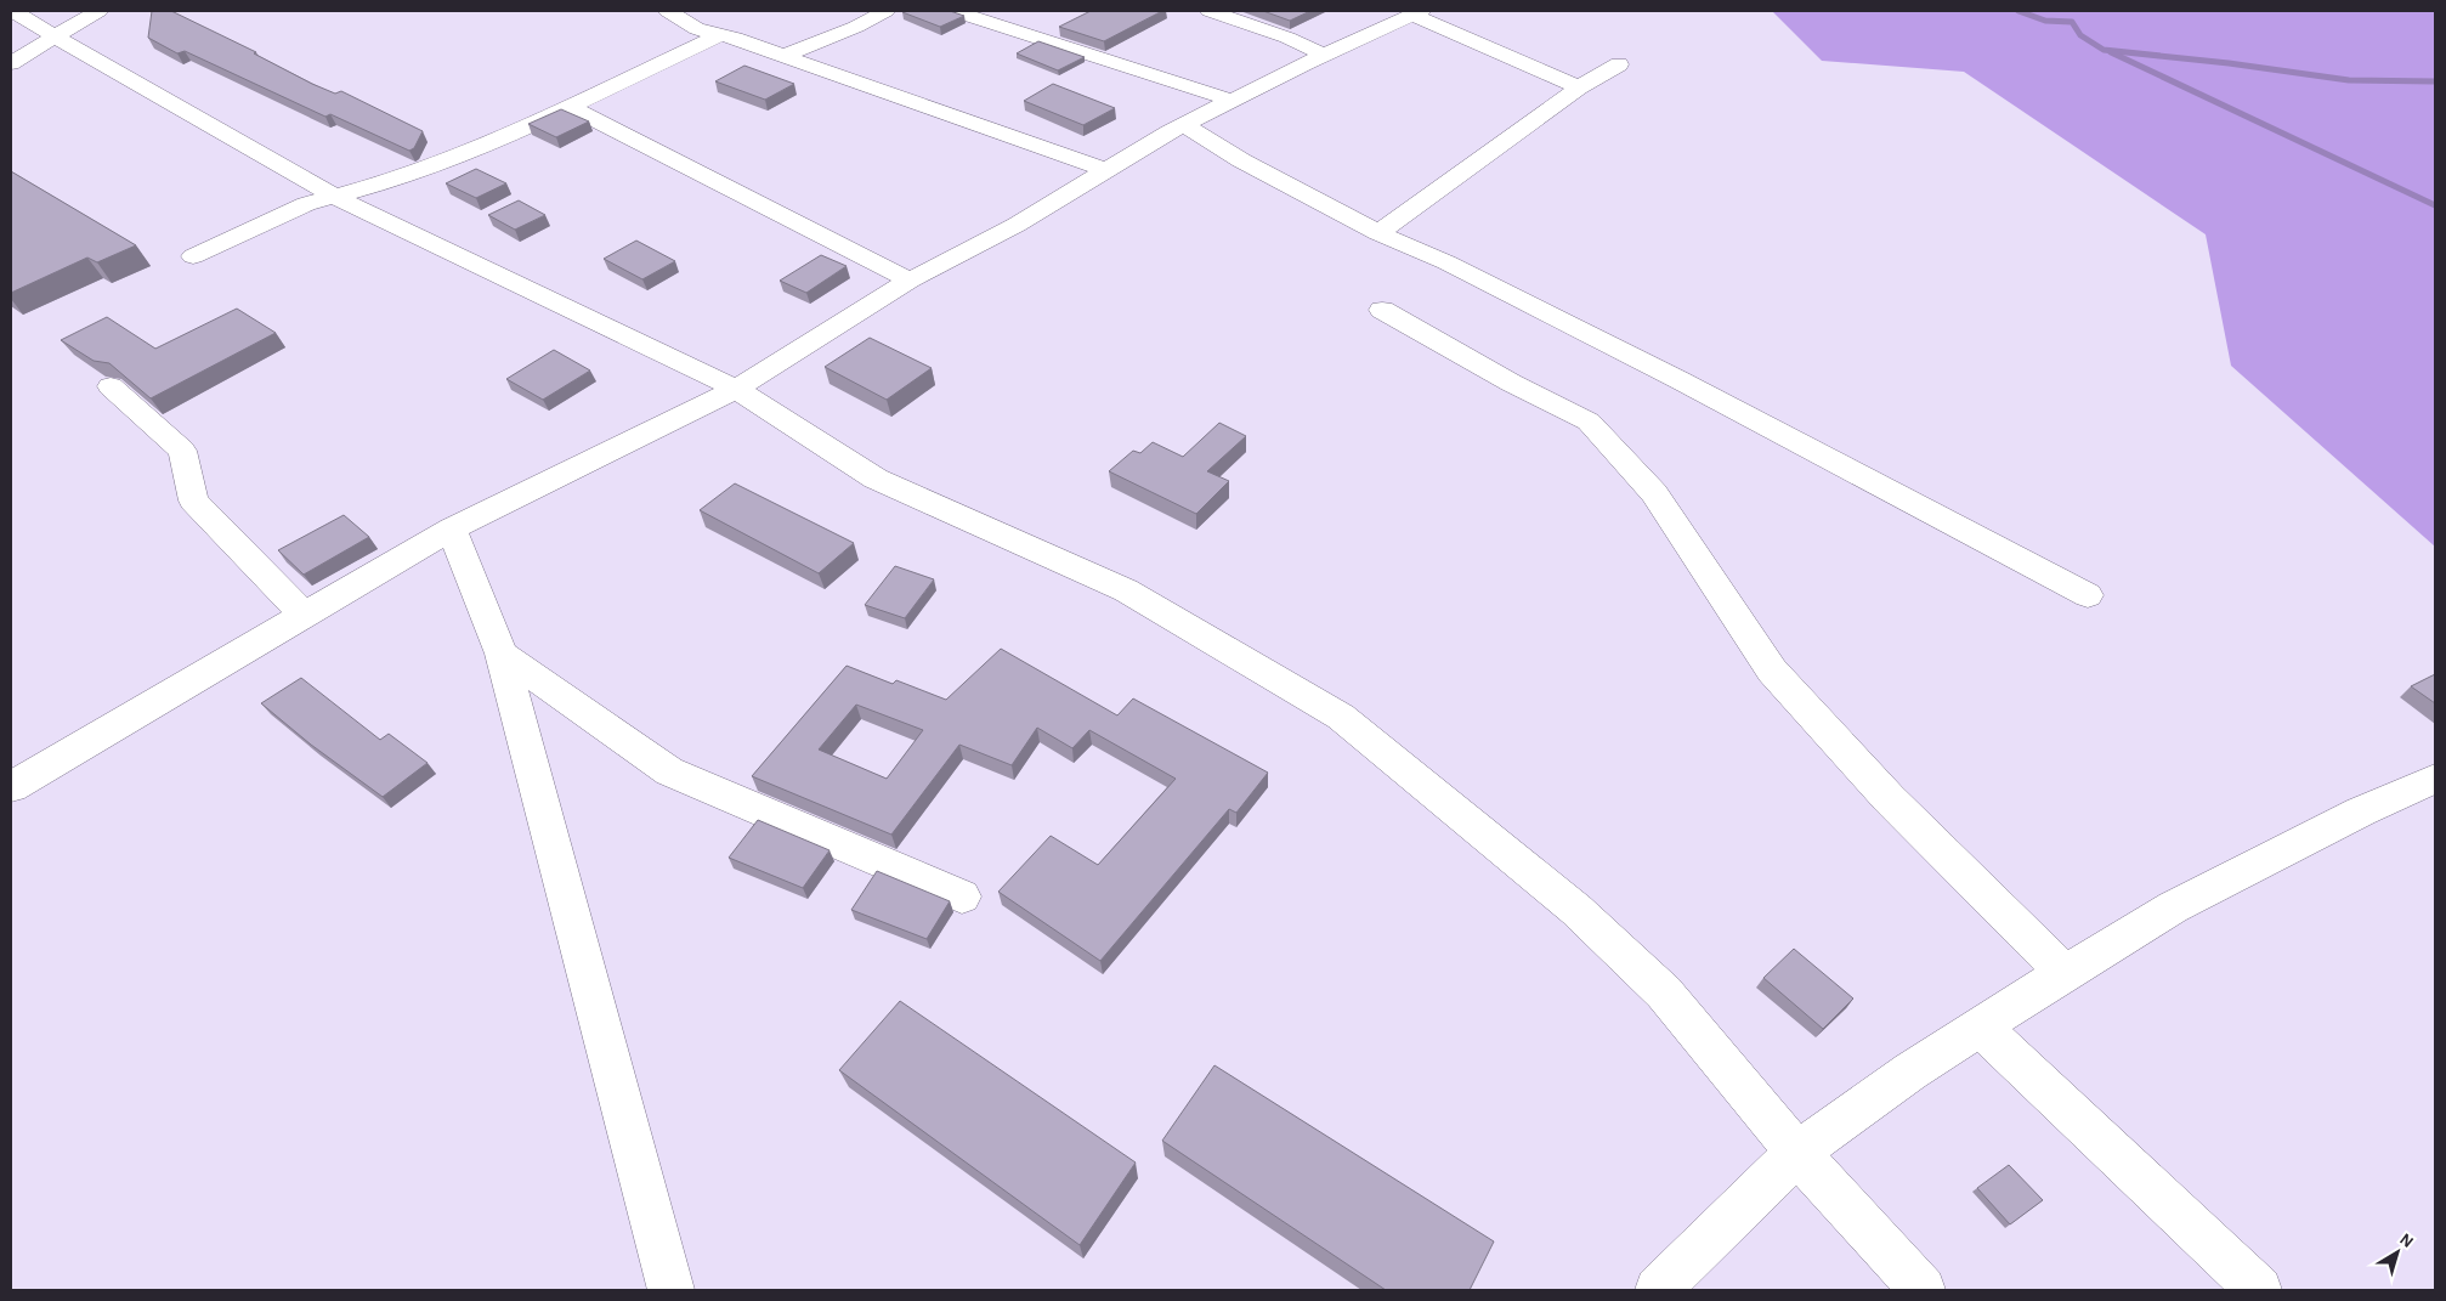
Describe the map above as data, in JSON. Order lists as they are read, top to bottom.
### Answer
{
  "north": "top right"
}
